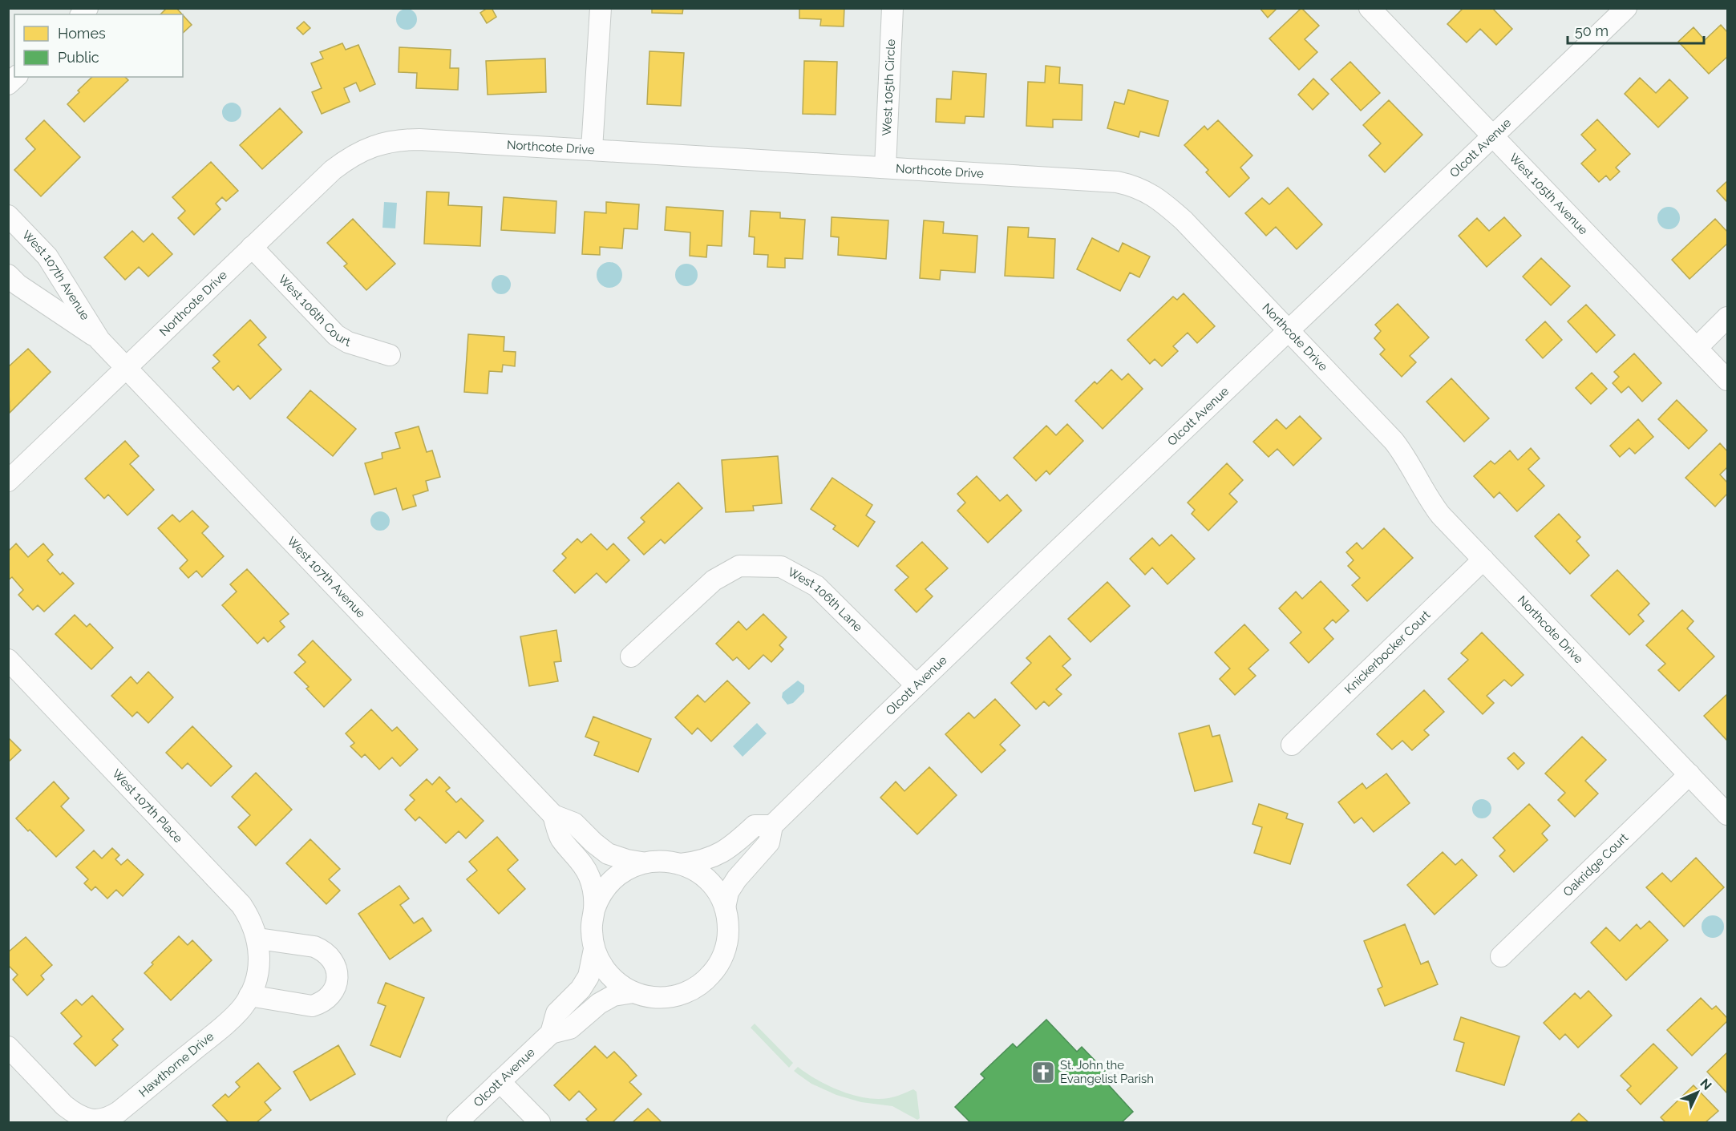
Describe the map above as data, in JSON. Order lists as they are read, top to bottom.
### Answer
{
  "streets": {
    "street": [
      "West 105th Circle",
      "Northcote Drive",
      "Olcott Avenue",
      "West 105th Avenue",
      "West 107th Avenue",
      "West 106th Court",
      "West 106th Lane",
      "Knickerbocker Court",
      "West 107th Place",
      "Oakridge Court",
      "Hawthorne Drive"
    ]
  },
  "crossings": [
    ["West 105th Circle", "Northcote Drive"],
    ["Northcote Drive", "Olcott Avenue"],
    ["Northcote Drive", "West 107th Avenue"],
    ["Northcote Drive", "West 106th Court"],
    ["Northcote Drive", "Knickerbocker Court"],
    ["Northcote Drive", "Oakridge Court"],
    ["Olcott Avenue", "West 105th Avenue"],
    ["Olcott Avenue", "West 107th Avenue"],
    ["Olcott Avenue", "West 106th Lane"],
    ["West 107th Place", "Hawthorne Drive"]
  ],
  "places": {
    "church": ["St. John the Evangelist Parish"]
  },
  "legend": ["Homes", "Public"],
  "scale_bar": "50 m",
  "north": "top right"
}
